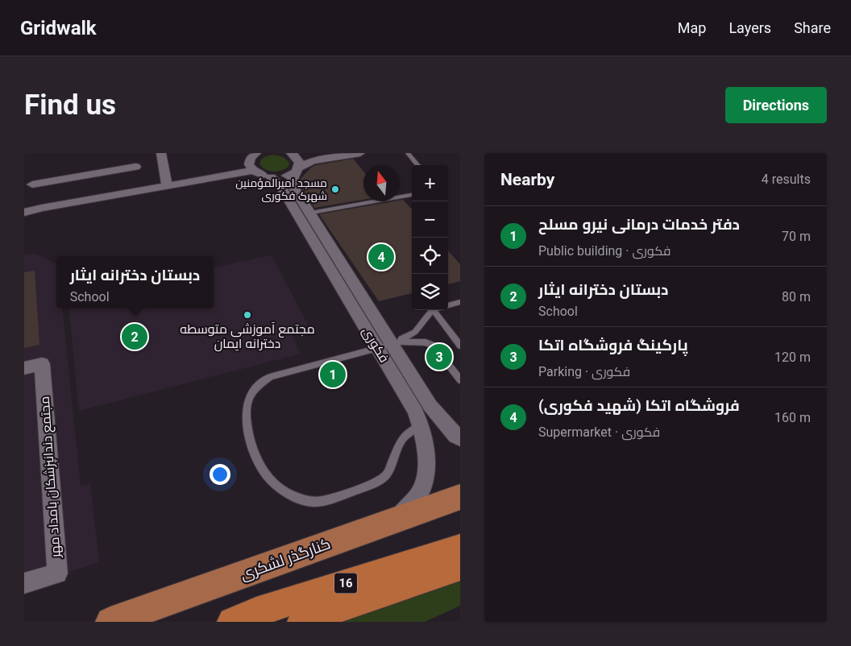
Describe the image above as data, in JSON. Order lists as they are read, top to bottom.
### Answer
{
  "streets": {
    "highway": ["16"],
    "main road": ["کنارگذر لشکری"],
    "street": ["فکوری", "مجتمع دندانپزشکان بامداد مهر"]
  },
  "crossings": [
    ["فکوری", "کنارگذر لشکری"]
  ],
  "places": ["مسجد امیرالمؤمنین شهرک فکوری", "مجتمع آموزشی متوسطه دخترانه ایمان"],
  "north": "top",
  "page": {
    "header": "Gridwalk",
    "nav": ["Map", "Layers", "Share"],
    "buttons": "Directions",
    "title": "Find us",
    "heading": ["Nearby", "4 results"],
    "map_buttons": ["+", "−"],
    "list": [
      {
        "mark": "1",
        "name": "دفتر خدمات درمانی نیرو مسلح",
        "note": "Public building · فکوری",
        "value": "70 m"
      },
      {
        "mark": "2",
        "name": "دبستان دخترانه ایثار",
        "note": "School",
        "value": "80 m"
      },
      {
        "mark": "3",
        "name": "پارکینگ فروشگاه اتکا",
        "note": "Parking · فکوری",
        "value": "120 m"
      },
      {
        "mark": "4",
        "name": "فروشگاه اتکا (شهید فکوری)",
        "note": "Supermarket · فکوری",
        "value": "160 m"
      }
    ],
    "pins": [
      "4",
      "2",
      "3",
      "1"
    ],
    "popup": ["دبستان دخترانه ایثار", "School"]
  }
}
